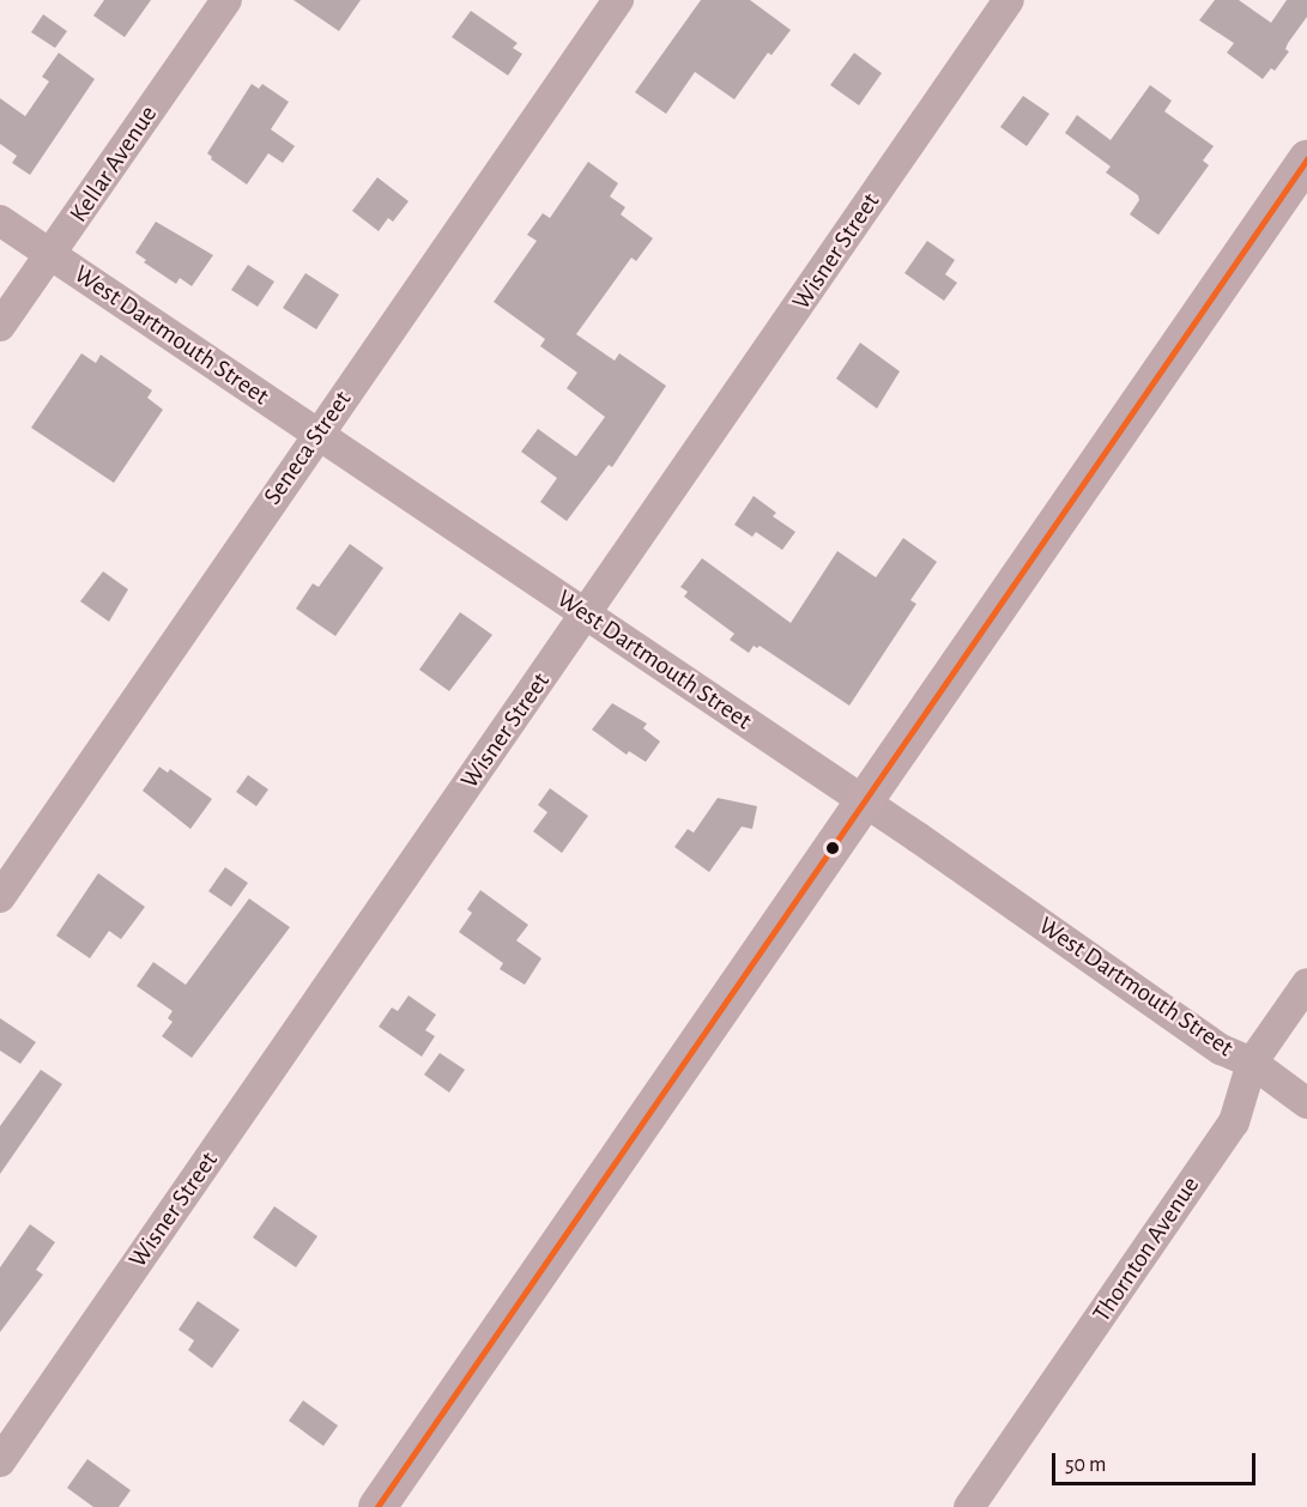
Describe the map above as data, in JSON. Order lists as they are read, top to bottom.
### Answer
{
  "streets": {
    "street": [
      "Kellar Avenue",
      "Wisner Street",
      "West Dartmouth Street",
      "Seneca Street",
      "Thornton Avenue"
    ]
  },
  "crossings": [
    ["Kellar Avenue", "West Dartmouth Street"],
    ["Wisner Street", "West Dartmouth Street"],
    ["West Dartmouth Street", "Seneca Street"],
    ["West Dartmouth Street", "Thornton Avenue"]
  ],
  "scale_bar": "50 m"
}
